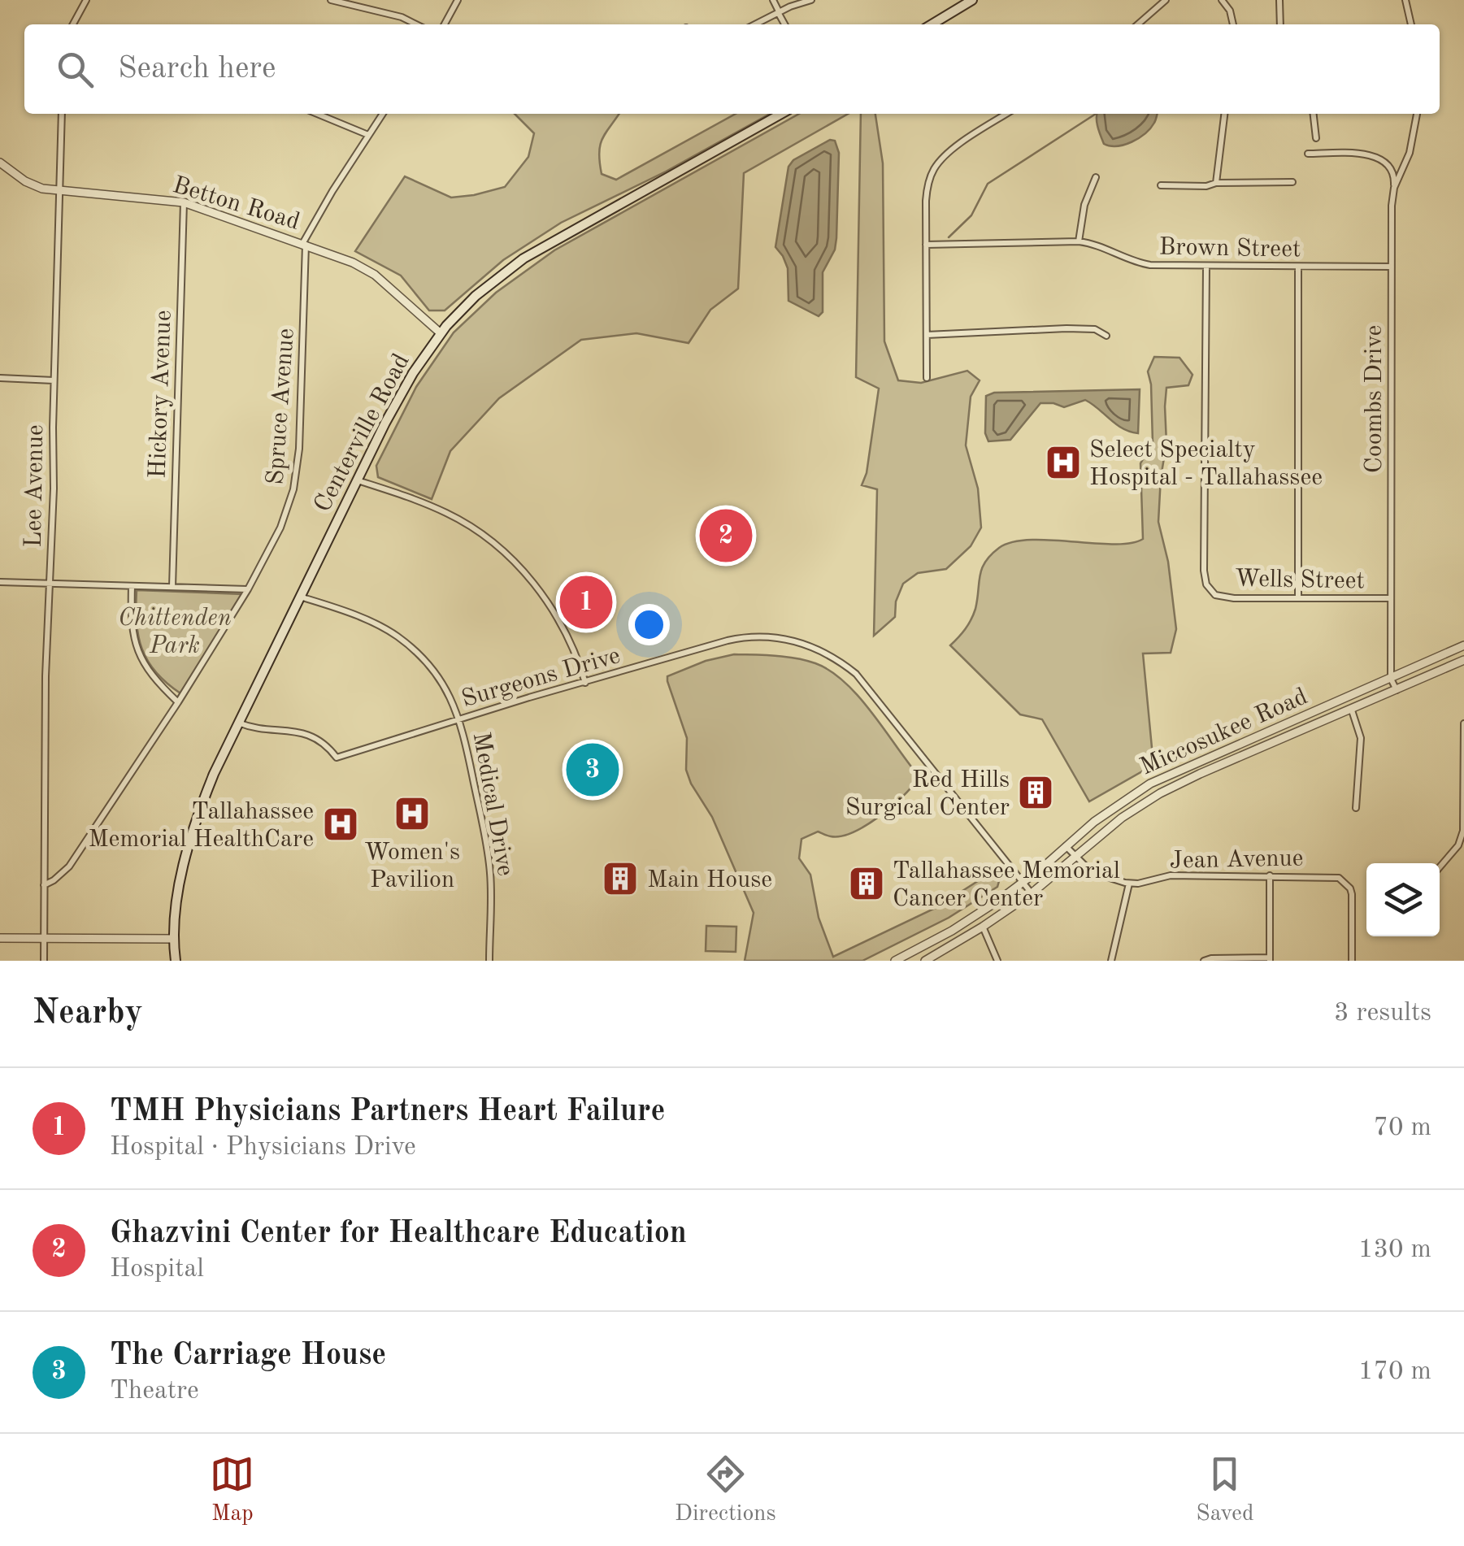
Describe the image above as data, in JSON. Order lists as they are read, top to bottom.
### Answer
{
  "streets": {
    "main road": ["Centerville Road"],
    "street": [
      "Betton Road",
      "Brown Street",
      "Hickory Avenue",
      "Coombs Drive",
      "Spruce Avenue",
      "Lee Avenue",
      "Wells Street",
      "Surgeons Drive",
      "Miccosukee Road",
      "Medical Drive",
      "Jean Avenue"
    ]
  },
  "crossings": [
    ["Betton Road", "Hickory Avenue"],
    ["Betton Road", "Spruce Avenue"],
    ["Betton Road", "Centerville Road"],
    ["Betton Road", "Lee Avenue"],
    ["Brown Street", "Coombs Drive"],
    ["Brown Street", "Wells Street"],
    ["Coombs Drive", "Wells Street"],
    ["Coombs Drive", "Miccosukee Road"],
    ["Spruce Avenue", "Lee Avenue"],
    ["Centerville Road", "Surgeons Drive"],
    ["Centerville Road", "Medical Drive"],
    ["Surgeons Drive", "Miccosukee Road"],
    ["Surgeons Drive", "Medical Drive"]
  ],
  "parks": ["Chittenden Park"],
  "places": {
    "hospital": ["Select Specialty Hospital - Tallahassee", "Women's Pavilion", "Tallahassee Memorial HealthCare"],
    "building": ["Red Hills Surgical Center", "Main House", "Tallahassee Memorial Cancer Center"]
  },
  "page": {
    "search": "Search here",
    "pins": ["2", "1", "3"],
    "heading": ["Nearby", "3 results"],
    "list": [
      {
        "mark": "1",
        "name": "TMH Physicians Partners Heart Failure",
        "note": "Hospital · Physicians Drive",
        "value": "70 m"
      },
      {
        "mark": "2",
        "name": "Ghazvini Center for Healthcare Education",
        "note": "Hospital",
        "value": "130 m"
      },
      {
        "mark": "3",
        "name": "The Carriage House",
        "note": "Theatre",
        "value": "170 m"
      }
    ],
    "nav": ["Map", "Directions", "Saved"]
  }
}
